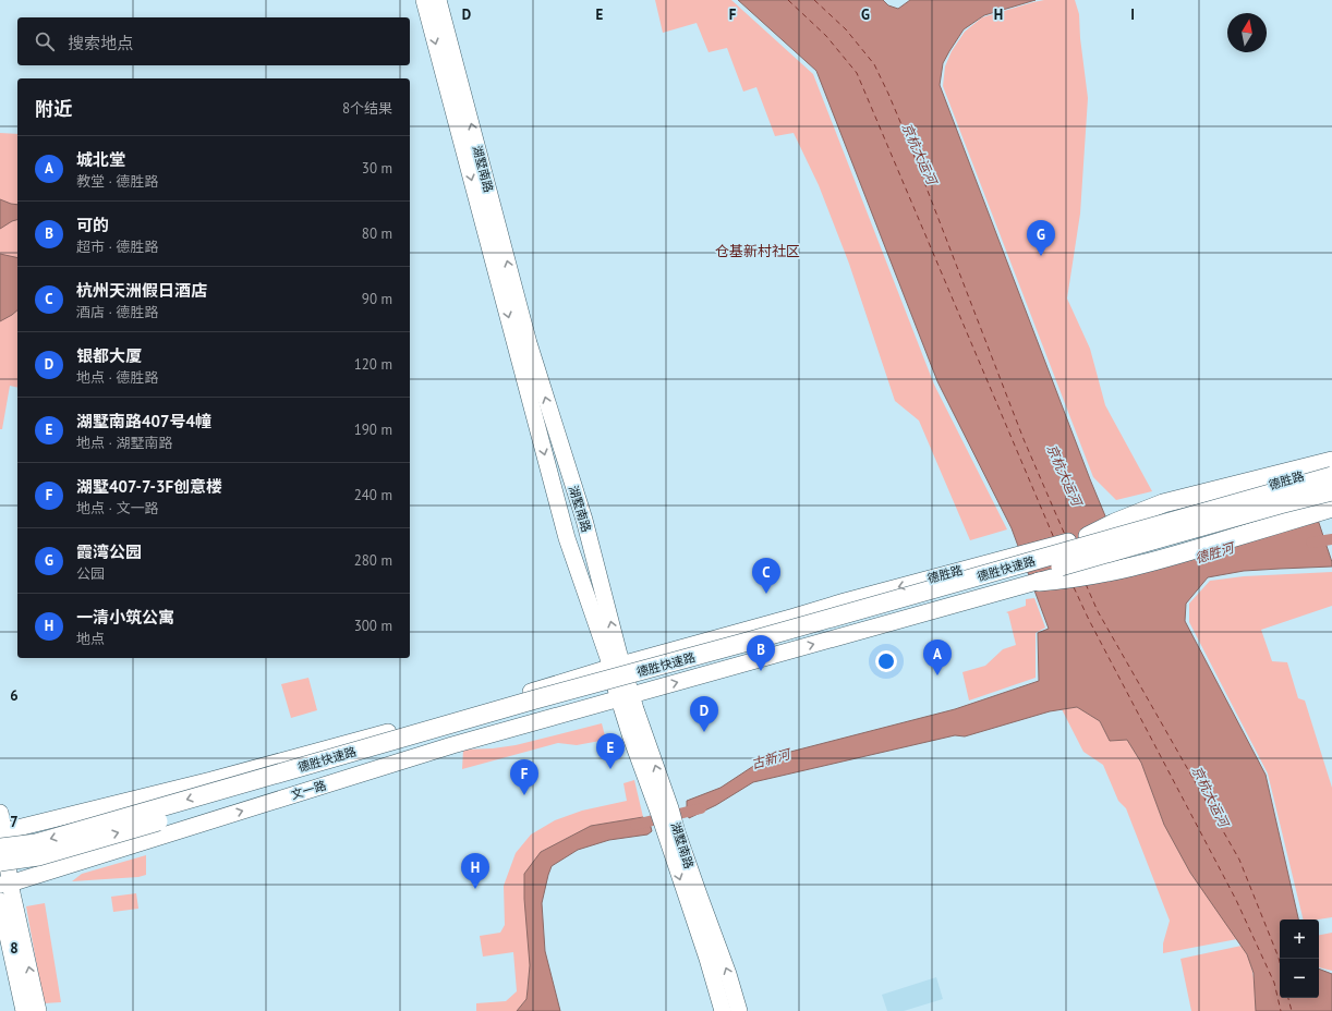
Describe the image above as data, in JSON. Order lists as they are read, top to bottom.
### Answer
{
  "streets": {
    "highway": ["德胜快速路"],
    "main road": ["湖墅南路", "德胜路", "文一路"]
  },
  "crossings": [
    ["湖墅南路", "德胜路"],
    ["湖墅南路", "文一路"]
  ],
  "districts": ["仓基新村社区"],
  "water": ["京杭大运河", "德胜河", "古新河"],
  "north": "top",
  "page": {
    "search": "搜索地点",
    "heading": ["附近", "8个结果"],
    "list": [
      {
        "mark": "A",
        "name": "城北堂",
        "note": "教堂 · 德胜路",
        "value": "30 m"
      },
      {
        "mark": "B",
        "name": "可的",
        "note": "超市 · 德胜路",
        "value": "80 m"
      },
      {
        "mark": "C",
        "name": "杭州天洲假日酒店",
        "note": "酒店 · 德胜路",
        "value": "90 m"
      },
      {
        "mark": "D",
        "name": "银都大厦",
        "note": "地点 · 德胜路",
        "value": "120 m"
      },
      {
        "mark": "E",
        "name": "湖墅南路407号4幢",
        "note": "地点 · 湖墅南路",
        "value": "190 m"
      },
      {
        "mark": "F",
        "name": "湖墅407-7-3F创意楼",
        "note": "地点 · 文一路",
        "value": "240 m"
      },
      {
        "mark": "G",
        "name": "霞湾公园",
        "note": "公园",
        "value": "280 m"
      },
      {
        "mark": "H",
        "name": "一清小筑公寓",
        "note": "地点",
        "value": "300 m"
      }
    ],
    "pins": [
      "G",
      "C",
      "B",
      "A",
      "D",
      "E",
      "F",
      "H"
    ],
    "map_buttons": ["+", "−"]
  },
  "grid": {
    "columns": [
      "D",
      "E",
      "F",
      "G",
      "H",
      "I"
    ],
    "rows": ["6", "7", "8"]
  }
}
